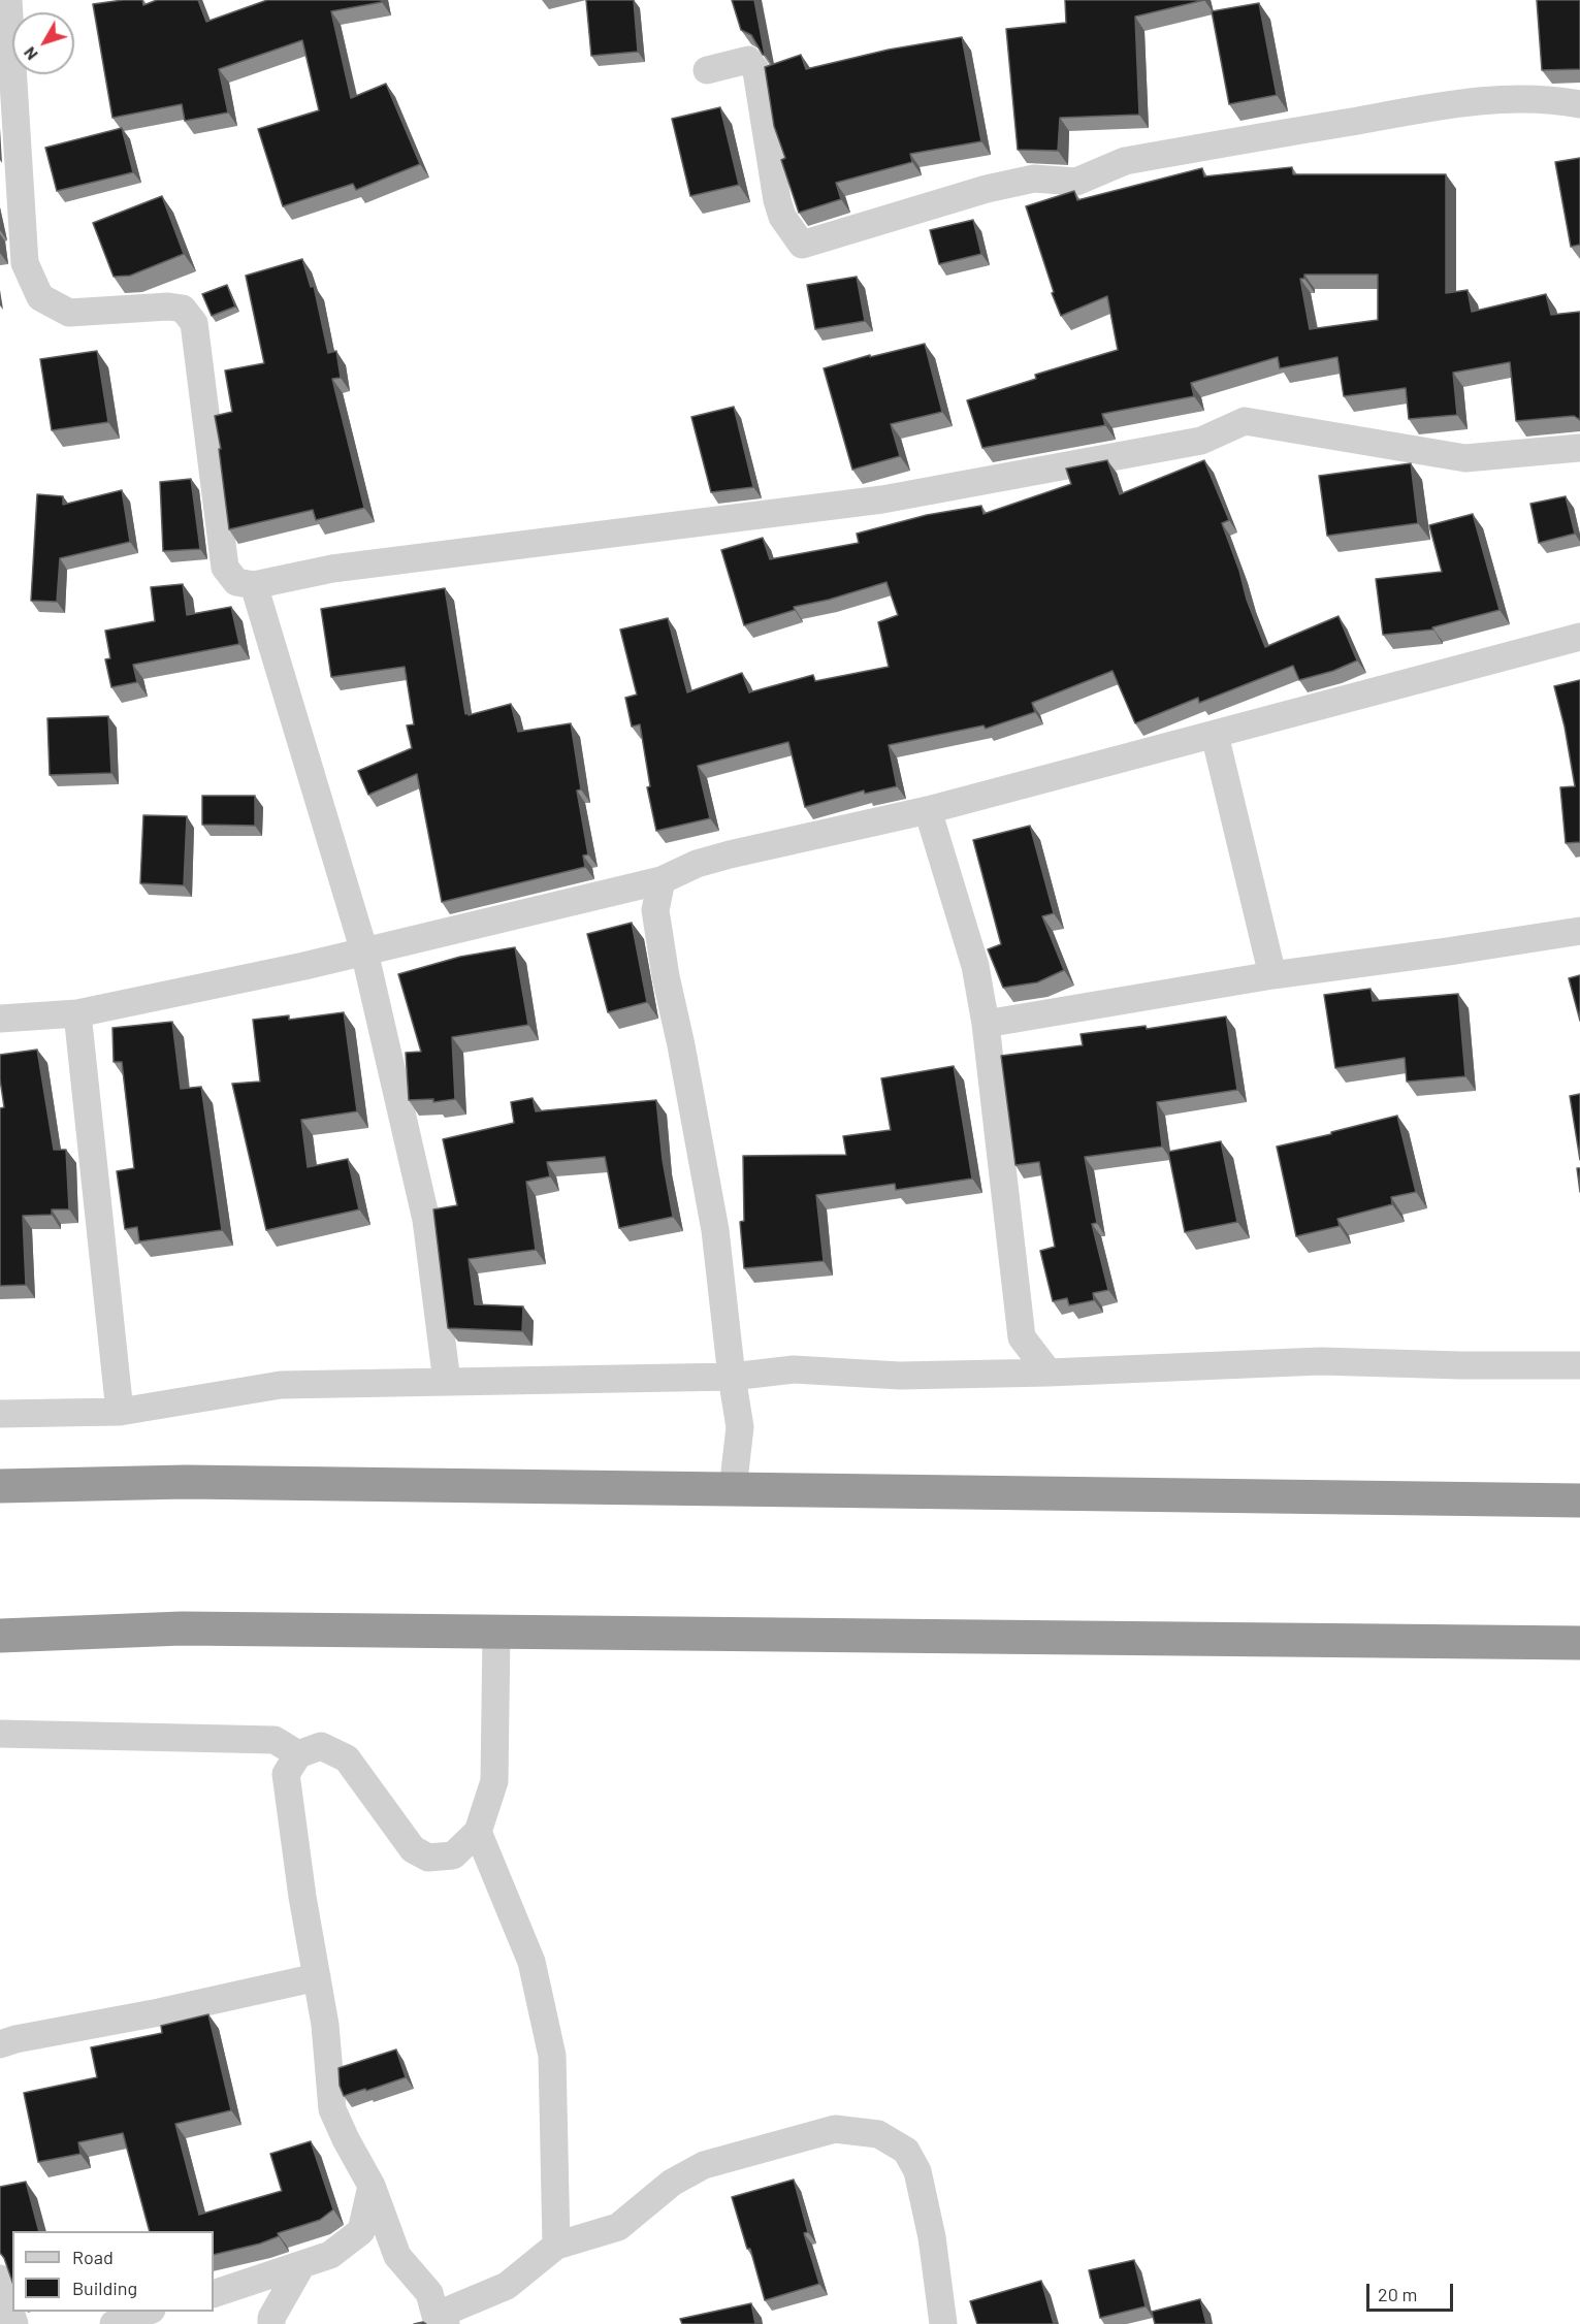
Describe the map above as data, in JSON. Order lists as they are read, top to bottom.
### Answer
{
  "legend": ["Road", "Building"],
  "scale_bar": "20 m",
  "north": "bottom left"
}
